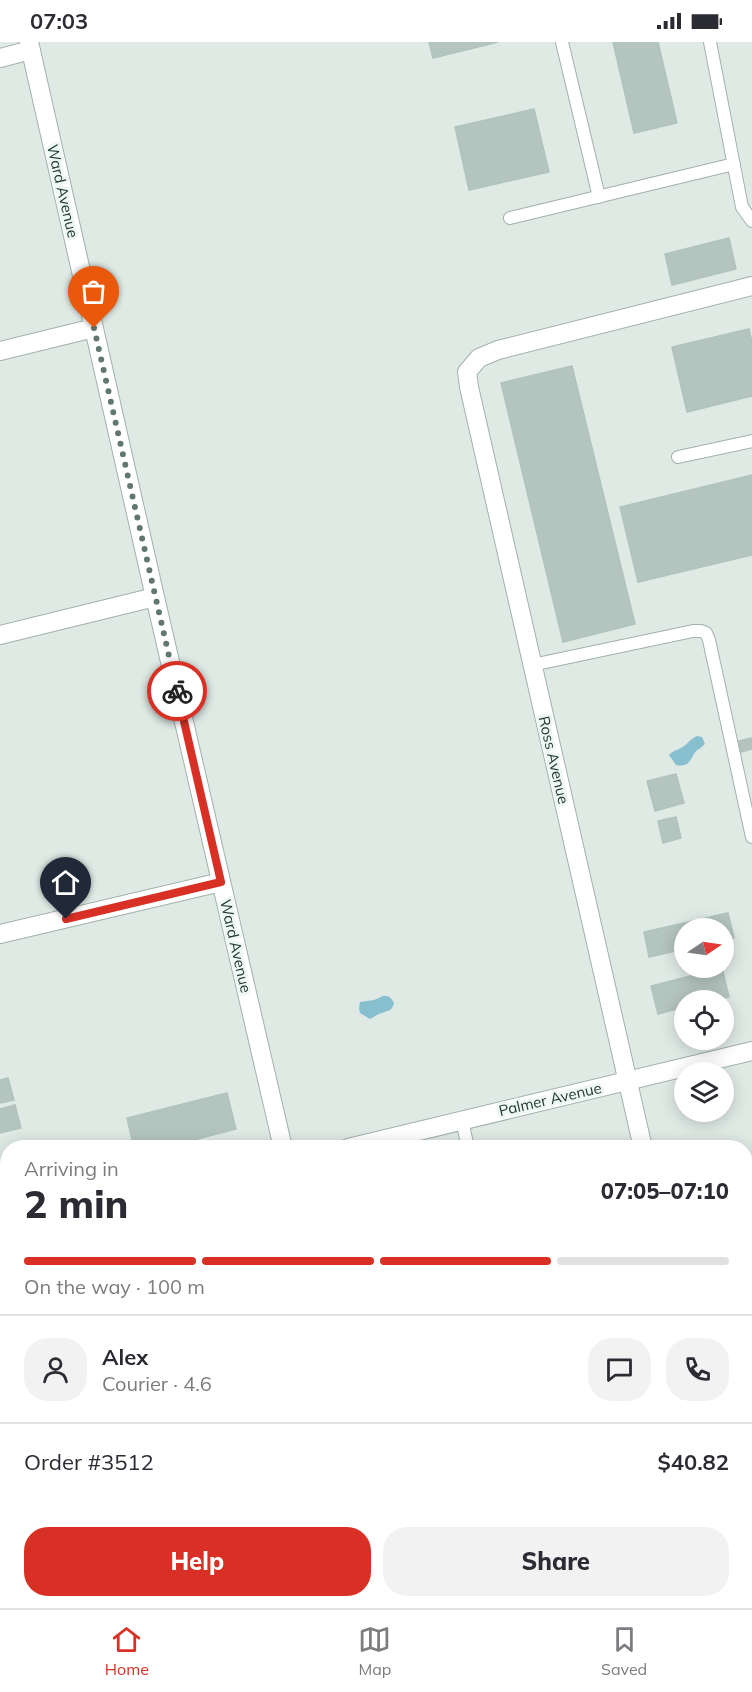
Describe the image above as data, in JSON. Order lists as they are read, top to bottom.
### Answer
{
  "streets": {
    "street": ["Ward Avenue", "Ross Avenue", "Palmer Avenue"]
  },
  "crossings": [
    ["Ross Avenue", "Palmer Avenue"]
  ],
  "north": "right",
  "page": {
    "status": "07:03",
    "heading": ["2 min", "Arriving in", "07:05–07:10"],
    "panel": [
      "Alex",
      "Courier · 4.6",
      "Order #3512",
      "$40.82"
    ],
    "bar": "On the way · 100 m",
    "buttons": ["Help", "Share"],
    "tabs": ["Home", "Map", "Saved"]
  }
}
